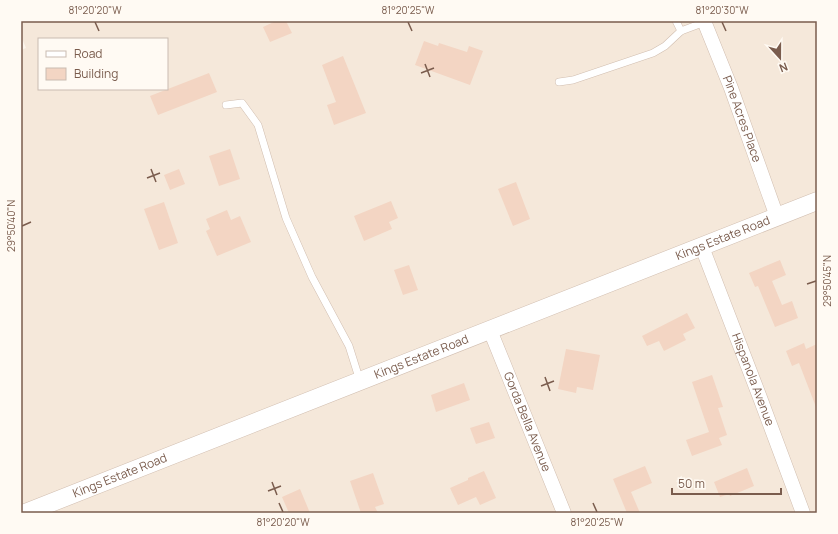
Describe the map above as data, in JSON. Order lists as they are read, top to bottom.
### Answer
{
  "streets": {
    "street": [
      "Pine Acres Place",
      "Kings Estate Road",
      "Hispanola Avenue",
      "Gorda Bella Avenue"
    ]
  },
  "crossings": [
    ["Pine Acres Place", "Kings Estate Road"],
    ["Kings Estate Road", "Hispanola Avenue"],
    ["Kings Estate Road", "Gorda Bella Avenue"]
  ],
  "legend": ["Road", "Building"],
  "scale_bar": "50 m",
  "north": "bottom",
  "coordinates": [
    "81°20'20\"W",
    "81°20'25\"W",
    "81°20'30\"W",
    "29°50'40\"N",
    "29°50'45\"N"
  ]
}
